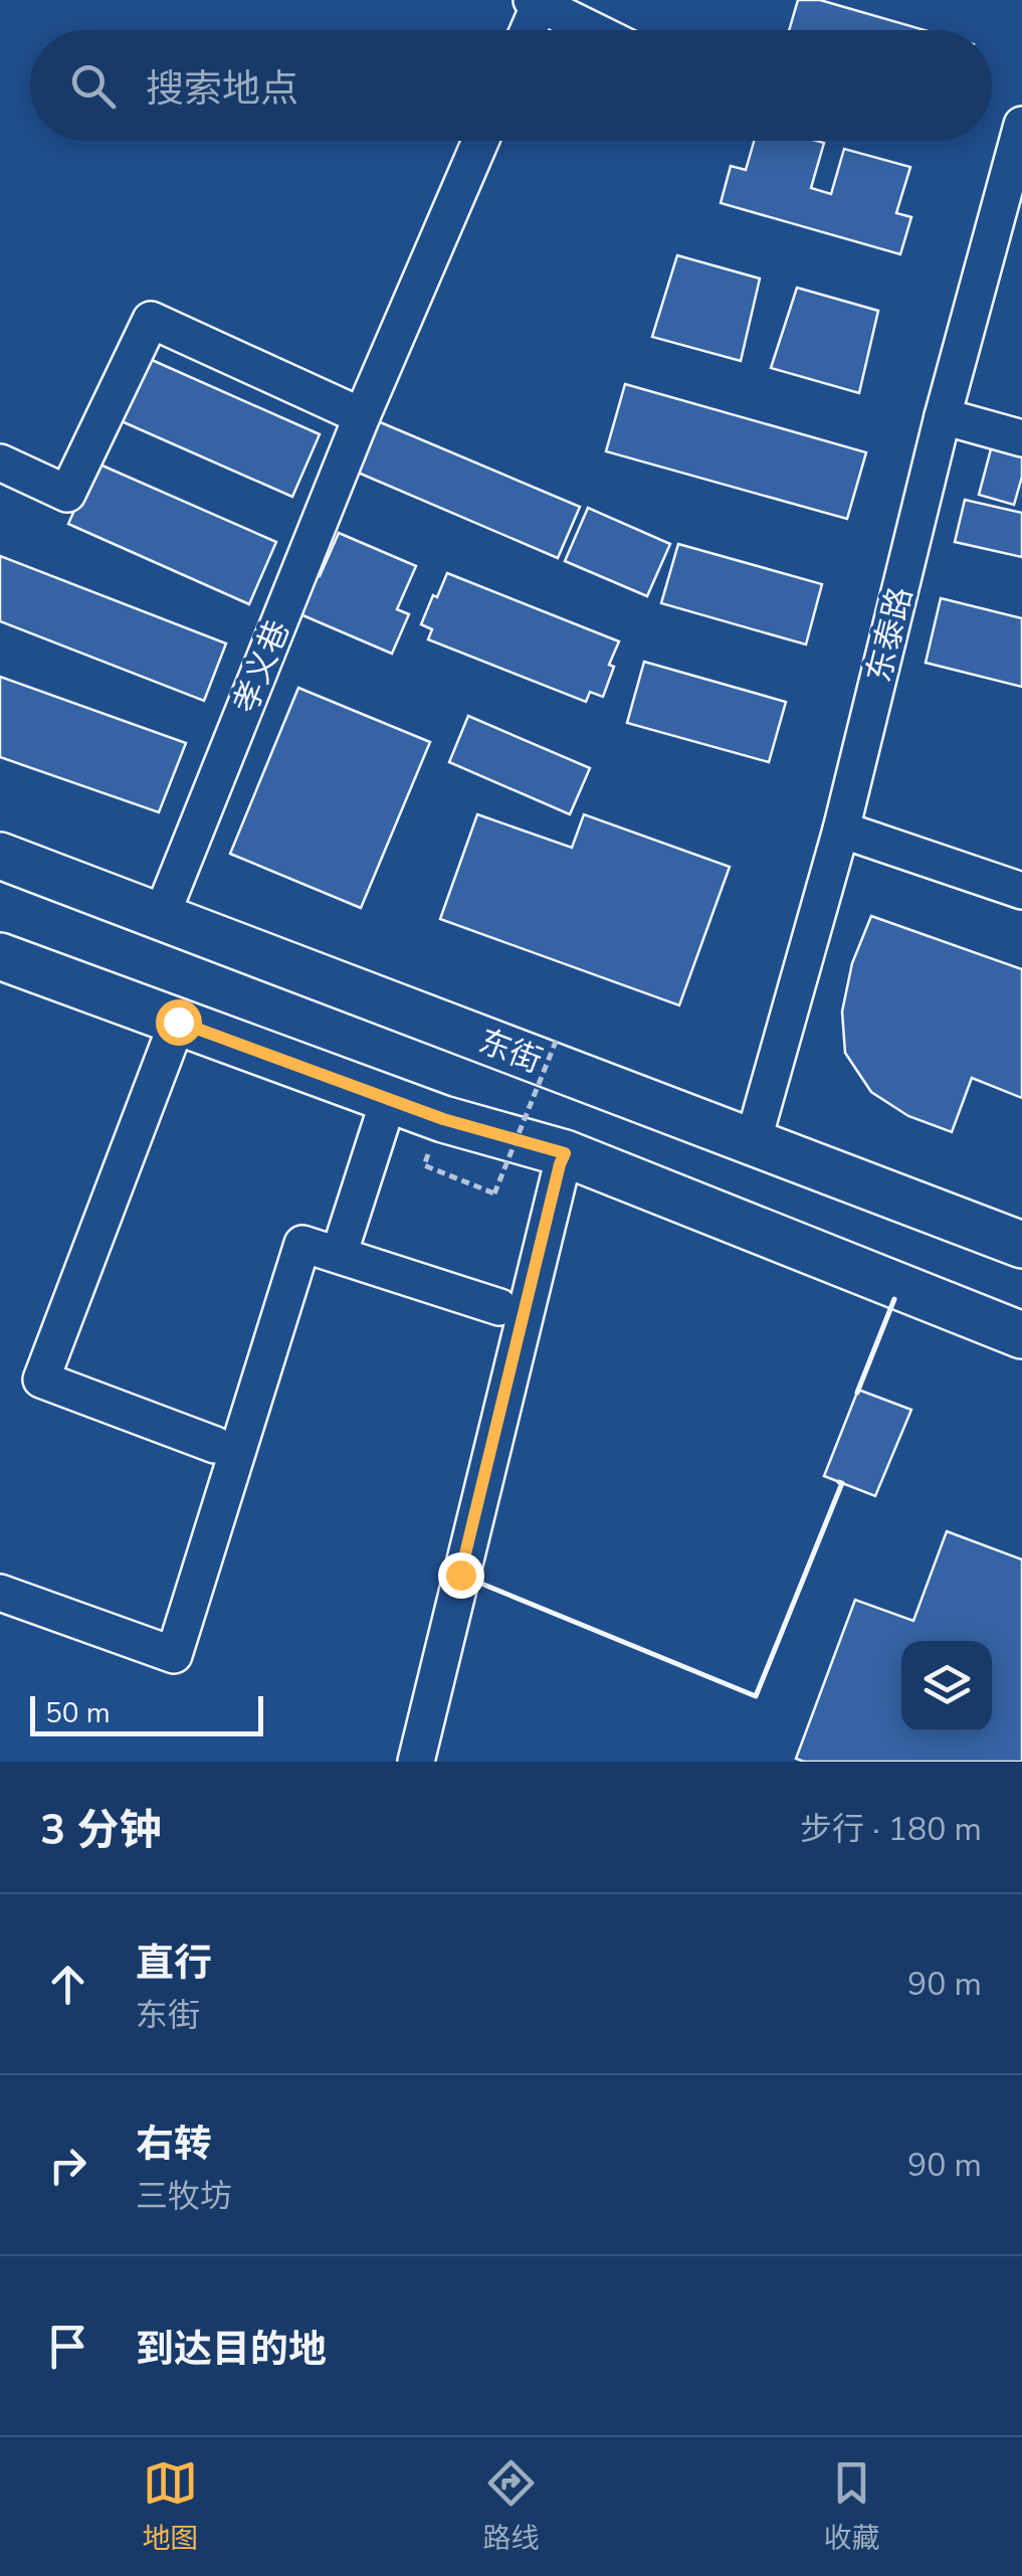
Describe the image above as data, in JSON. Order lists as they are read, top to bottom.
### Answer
{
  "streets": {
    "main road": ["东街"],
    "street": ["东泰路", "孝义巷"]
  },
  "crossings": [
    ["东泰路", "东街"],
    ["孝义巷", "东街"]
  ],
  "scale_bar": "50 m",
  "page": {
    "search": "搜索地点",
    "scale": "50 m",
    "heading": ["3 分钟", "步行 · 180 m"],
    "list": [
      ["直行", "东街", "90 m"],
      ["右转", "三牧坊", "90 m"],
      "到达目的地"
    ],
    "nav": ["地图", "路线", "收藏"]
  }
}
